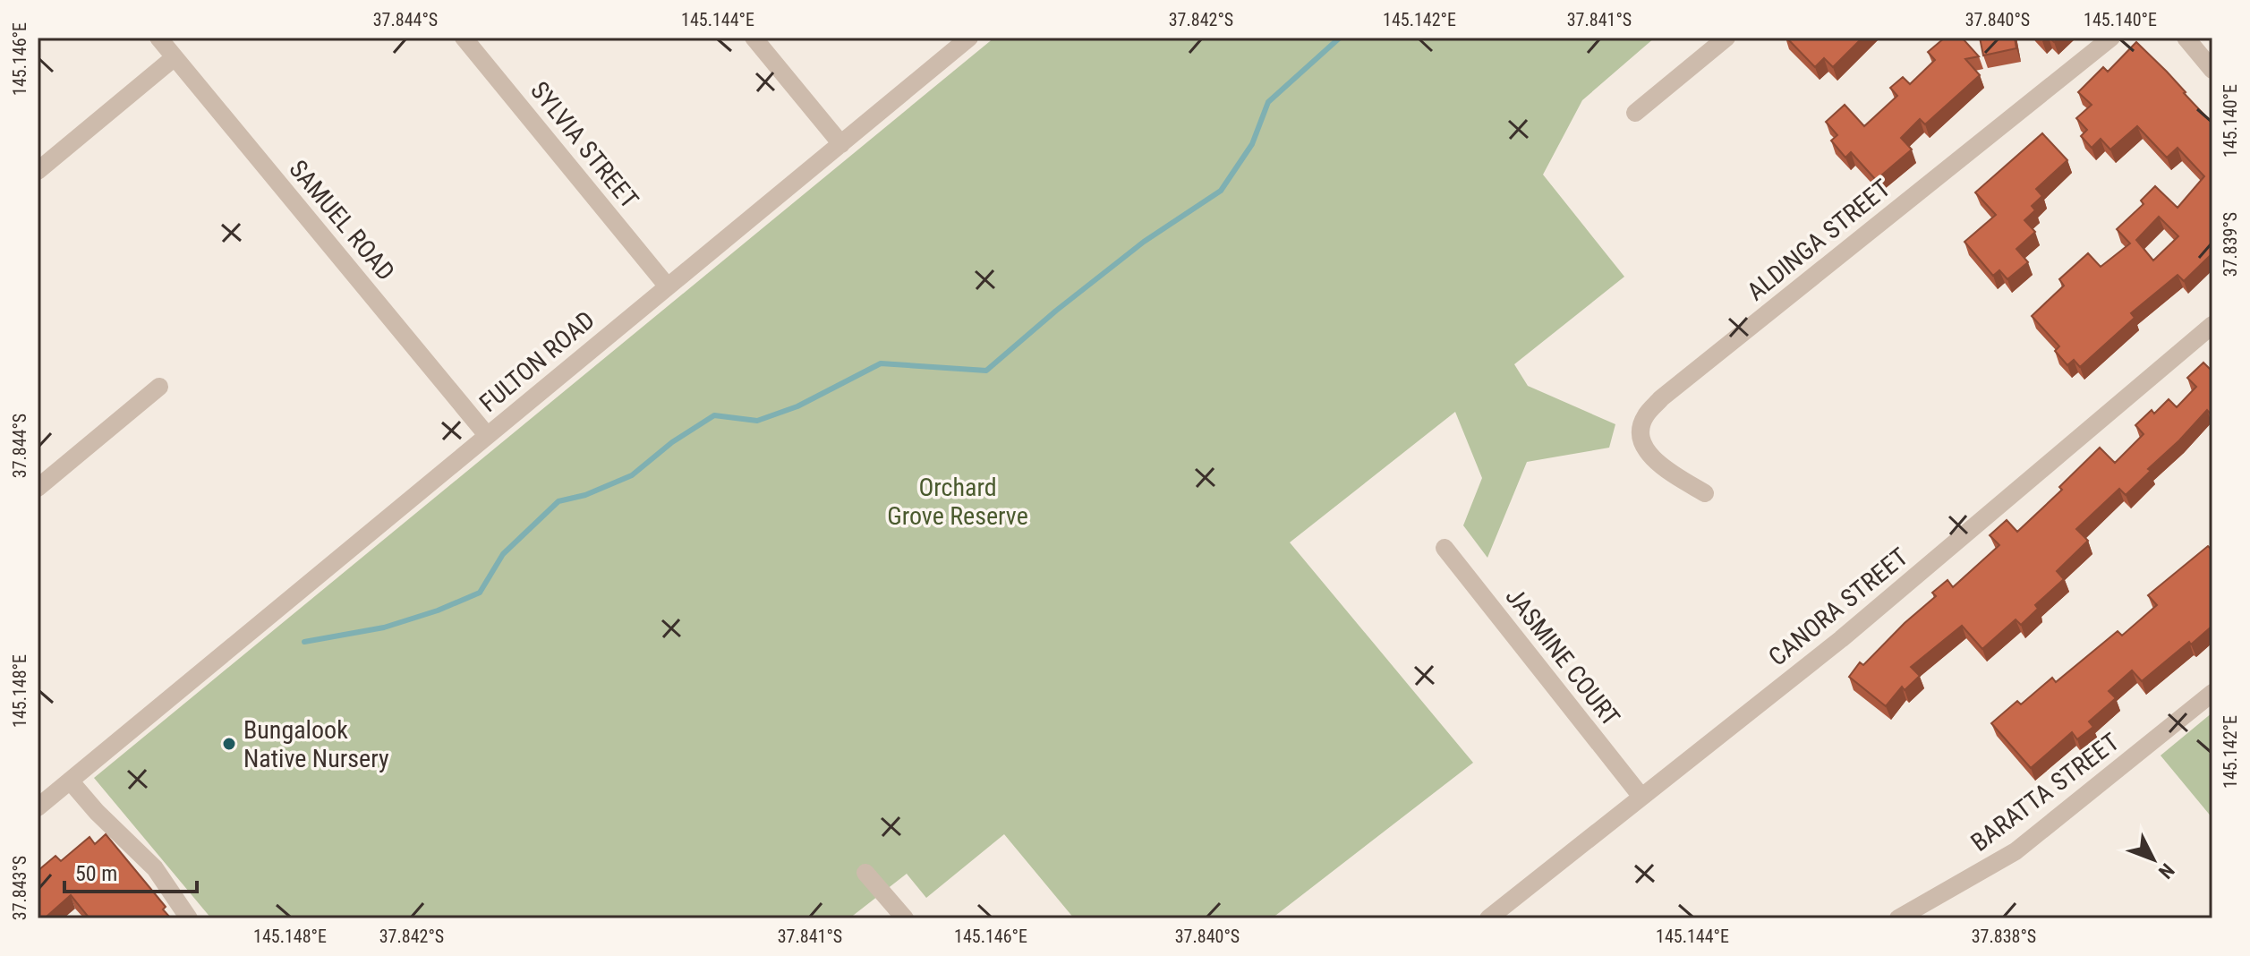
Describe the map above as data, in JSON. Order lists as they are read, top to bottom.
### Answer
{
  "streets": {
    "street": [
      "SYLVIA STREET",
      "SAMUEL ROAD",
      "ALDINGA STREET",
      "FULTON ROAD",
      "CANORA STREET",
      "JASMINE COURT",
      "BARATTA STREET"
    ]
  },
  "crossings": [
    ["SYLVIA STREET", "FULTON ROAD"],
    ["SAMUEL ROAD", "FULTON ROAD"],
    ["CANORA STREET", "JASMINE COURT"]
  ],
  "parks": ["Orchard Grove Reserve"],
  "places": ["Bungalook Native Nursery"],
  "scale_bar": "50 m",
  "north": "bottom right",
  "coordinates": [
    "37.844°S",
    "145.144°E",
    "37.842°S",
    "145.142°E",
    "37.841°S",
    "37.840°S",
    "145.140°E",
    "145.146°E",
    "37.839°S",
    "145.148°E",
    "37.843°S",
    "37.838°S"
  ]
}
